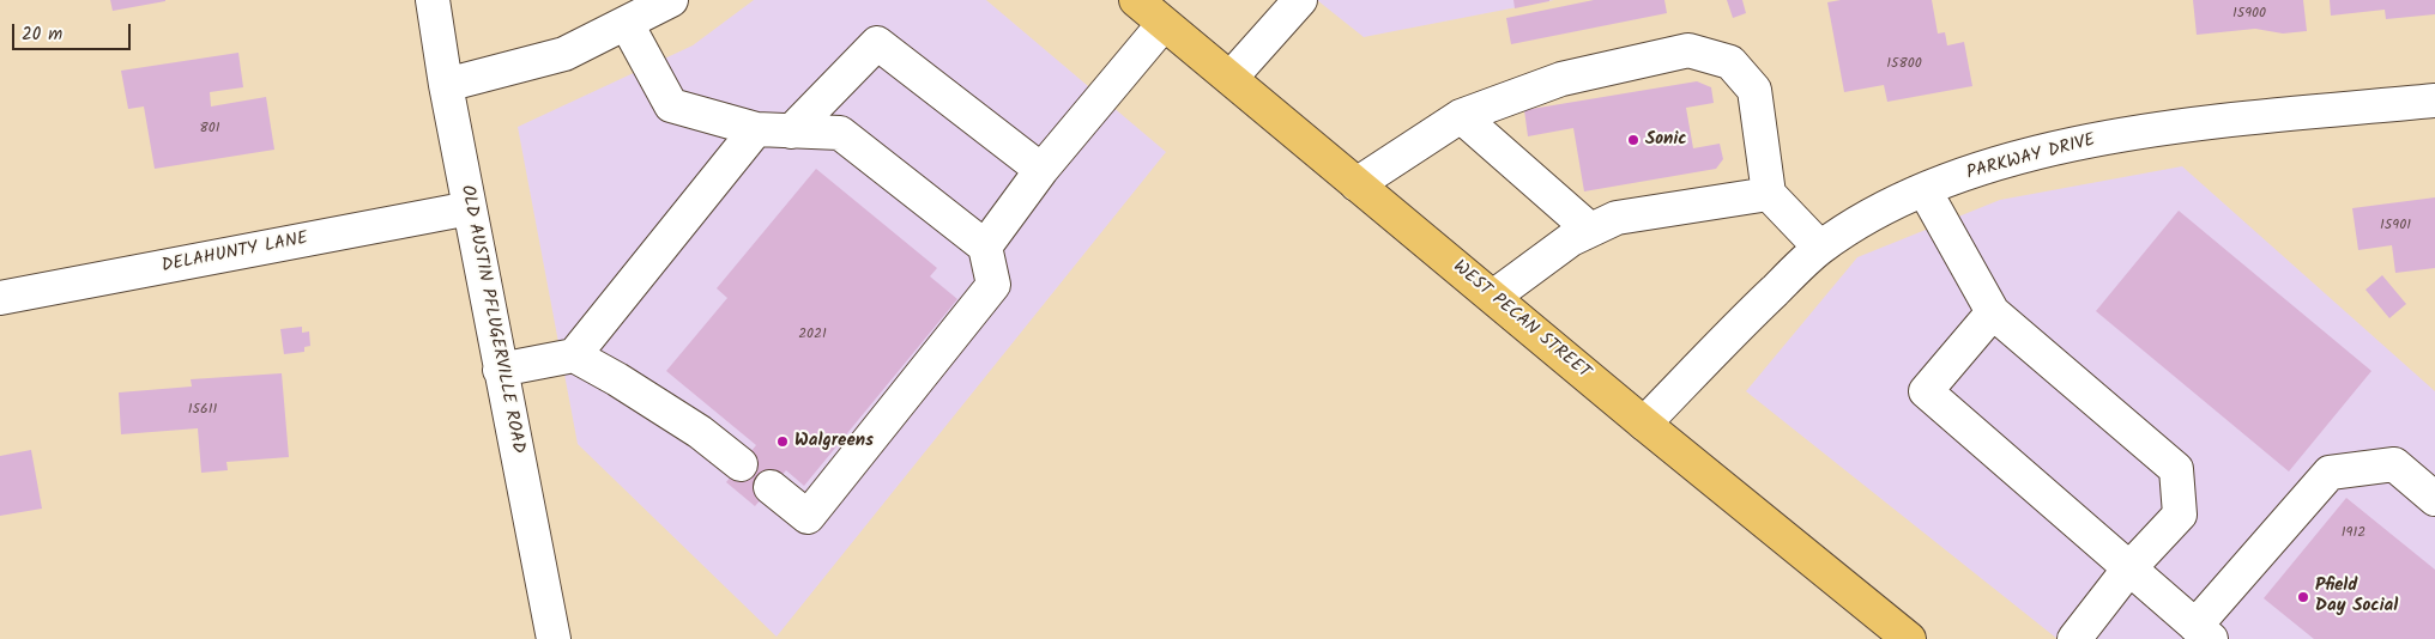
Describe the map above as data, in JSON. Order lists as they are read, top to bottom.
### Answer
{
  "streets": {
    "main road": ["WEST PECAN STREET"],
    "street": ["PARKWAY DRIVE", "DELAHUNTY LANE", "OLD AUSTIN PFLUGERVILLE ROAD"]
  },
  "crossings": [
    ["PARKWAY DRIVE", "WEST PECAN STREET"],
    ["DELAHUNTY LANE", "OLD AUSTIN PFLUGERVILLE ROAD"]
  ],
  "places": ["Sonic", "Walgreens", "Pfield Day Social"],
  "house_numbers": [
    "15900",
    "15800",
    "801",
    "15901",
    "2021",
    "15611",
    "1912"
  ],
  "scale_bar": "20 m"
}
